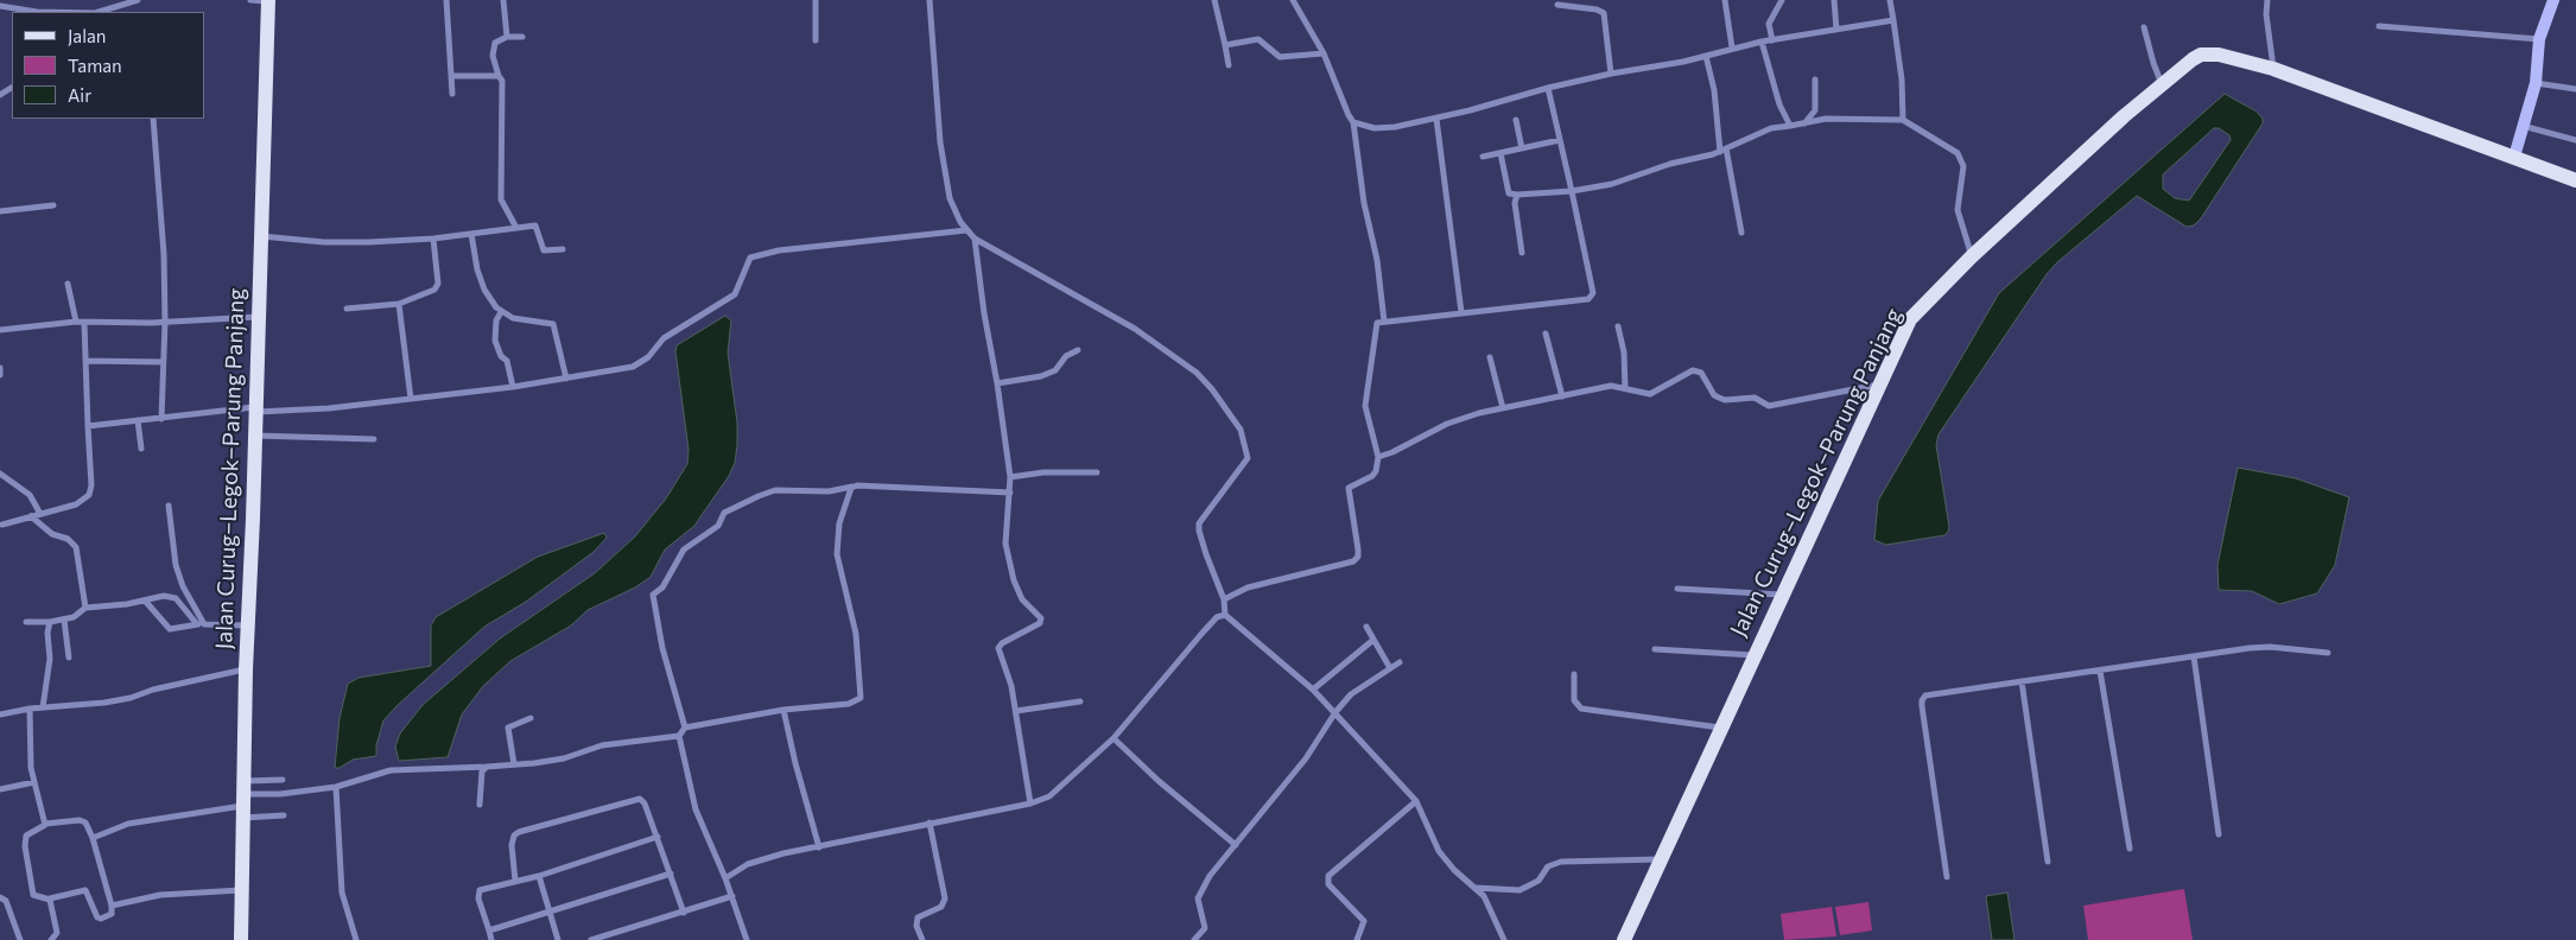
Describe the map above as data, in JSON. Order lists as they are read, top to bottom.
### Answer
{
  "streets": {
    "main road": ["Jalan Curug–Legok–Parung Panjang"]
  },
  "legend": ["Jalan", "Taman", "Air"]
}
